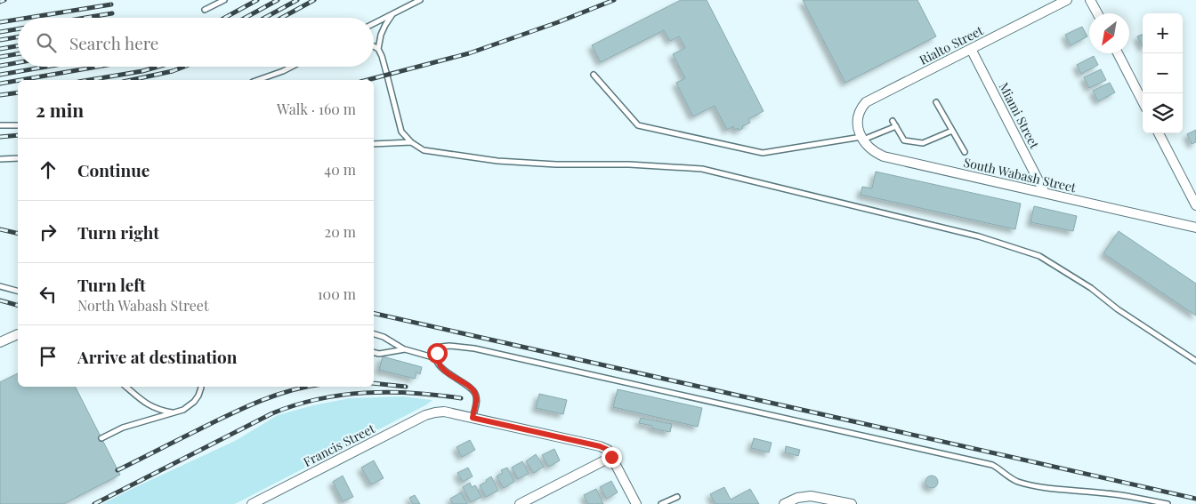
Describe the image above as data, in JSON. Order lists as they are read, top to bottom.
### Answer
{
  "streets": {
    "street": [
      "Rialto Street",
      "Miami Street",
      "South Wabash Street",
      "Francis Street"
    ]
  },
  "crossings": [
    ["Rialto Street", "Miami Street"],
    ["Rialto Street", "South Wabash Street"],
    ["Miami Street", "South Wabash Street"]
  ],
  "north": "bottom left",
  "page": {
    "map_buttons": ["+", "−"],
    "search": "Search here",
    "heading": ["2 min", "Walk · 160 m"],
    "list": [
      ["Continue", "40 m"],
      ["Turn right", "20 m"],
      ["Turn left", "North Wabash Street", "100 m"],
      "Arrive at destination"
    ]
  }
}
